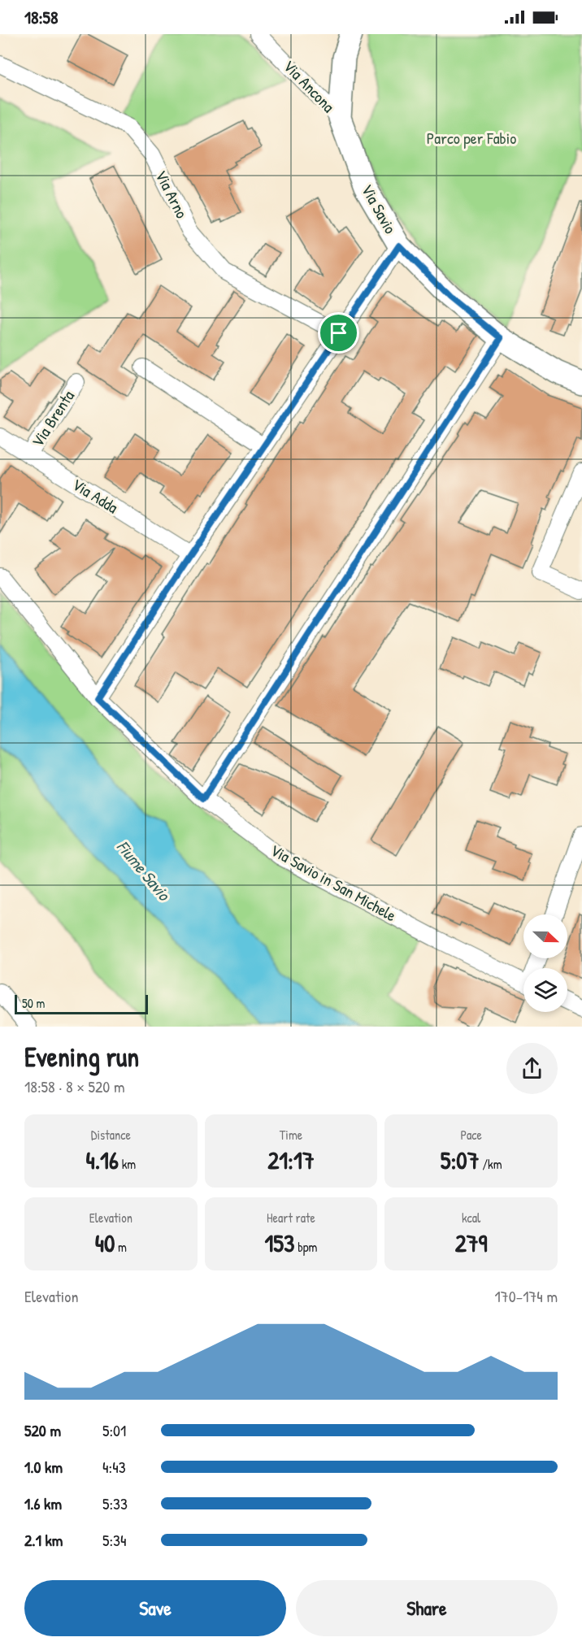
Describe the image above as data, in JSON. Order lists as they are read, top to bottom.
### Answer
{
  "streets": {
    "street": [
      "Via Ancona",
      "Via Arno",
      "Via Savio",
      "Via Brenta",
      "Via Adda",
      "Via Savio in San Michele"
    ]
  },
  "crossings": [
    ["Via Ancona", "Via Savio"],
    ["Via Brenta", "Via Adda"]
  ],
  "water": ["Fiume Savio"],
  "parks": ["Parco per Fabio"],
  "scale_bar": "50 m",
  "north": "right",
  "page": {
    "status": "18:58",
    "scale": "50 m",
    "heading": ["Evening run", "18:58 · 8 × 520 m"],
    "stats": [
      ["Distance", "4.16 km"],
      ["Time", "21:17"],
      ["Pace", "5:07 /km"],
      ["Elevation", "40 m"],
      ["Heart rate", "153 bpm"],
      ["kcal", "279"]
    ],
    "chart": ["Elevation", "170–174 m"],
    "list": [
      {
        "name": "520 m",
        "note": "5:01"
      },
      {
        "name": "1.0 km",
        "note": "4:43"
      },
      {
        "name": "1.6 km",
        "note": "5:33"
      },
      {
        "name": "2.1 km",
        "note": "5:34"
      }
    ],
    "buttons": ["Save", "Share"]
  }
}
